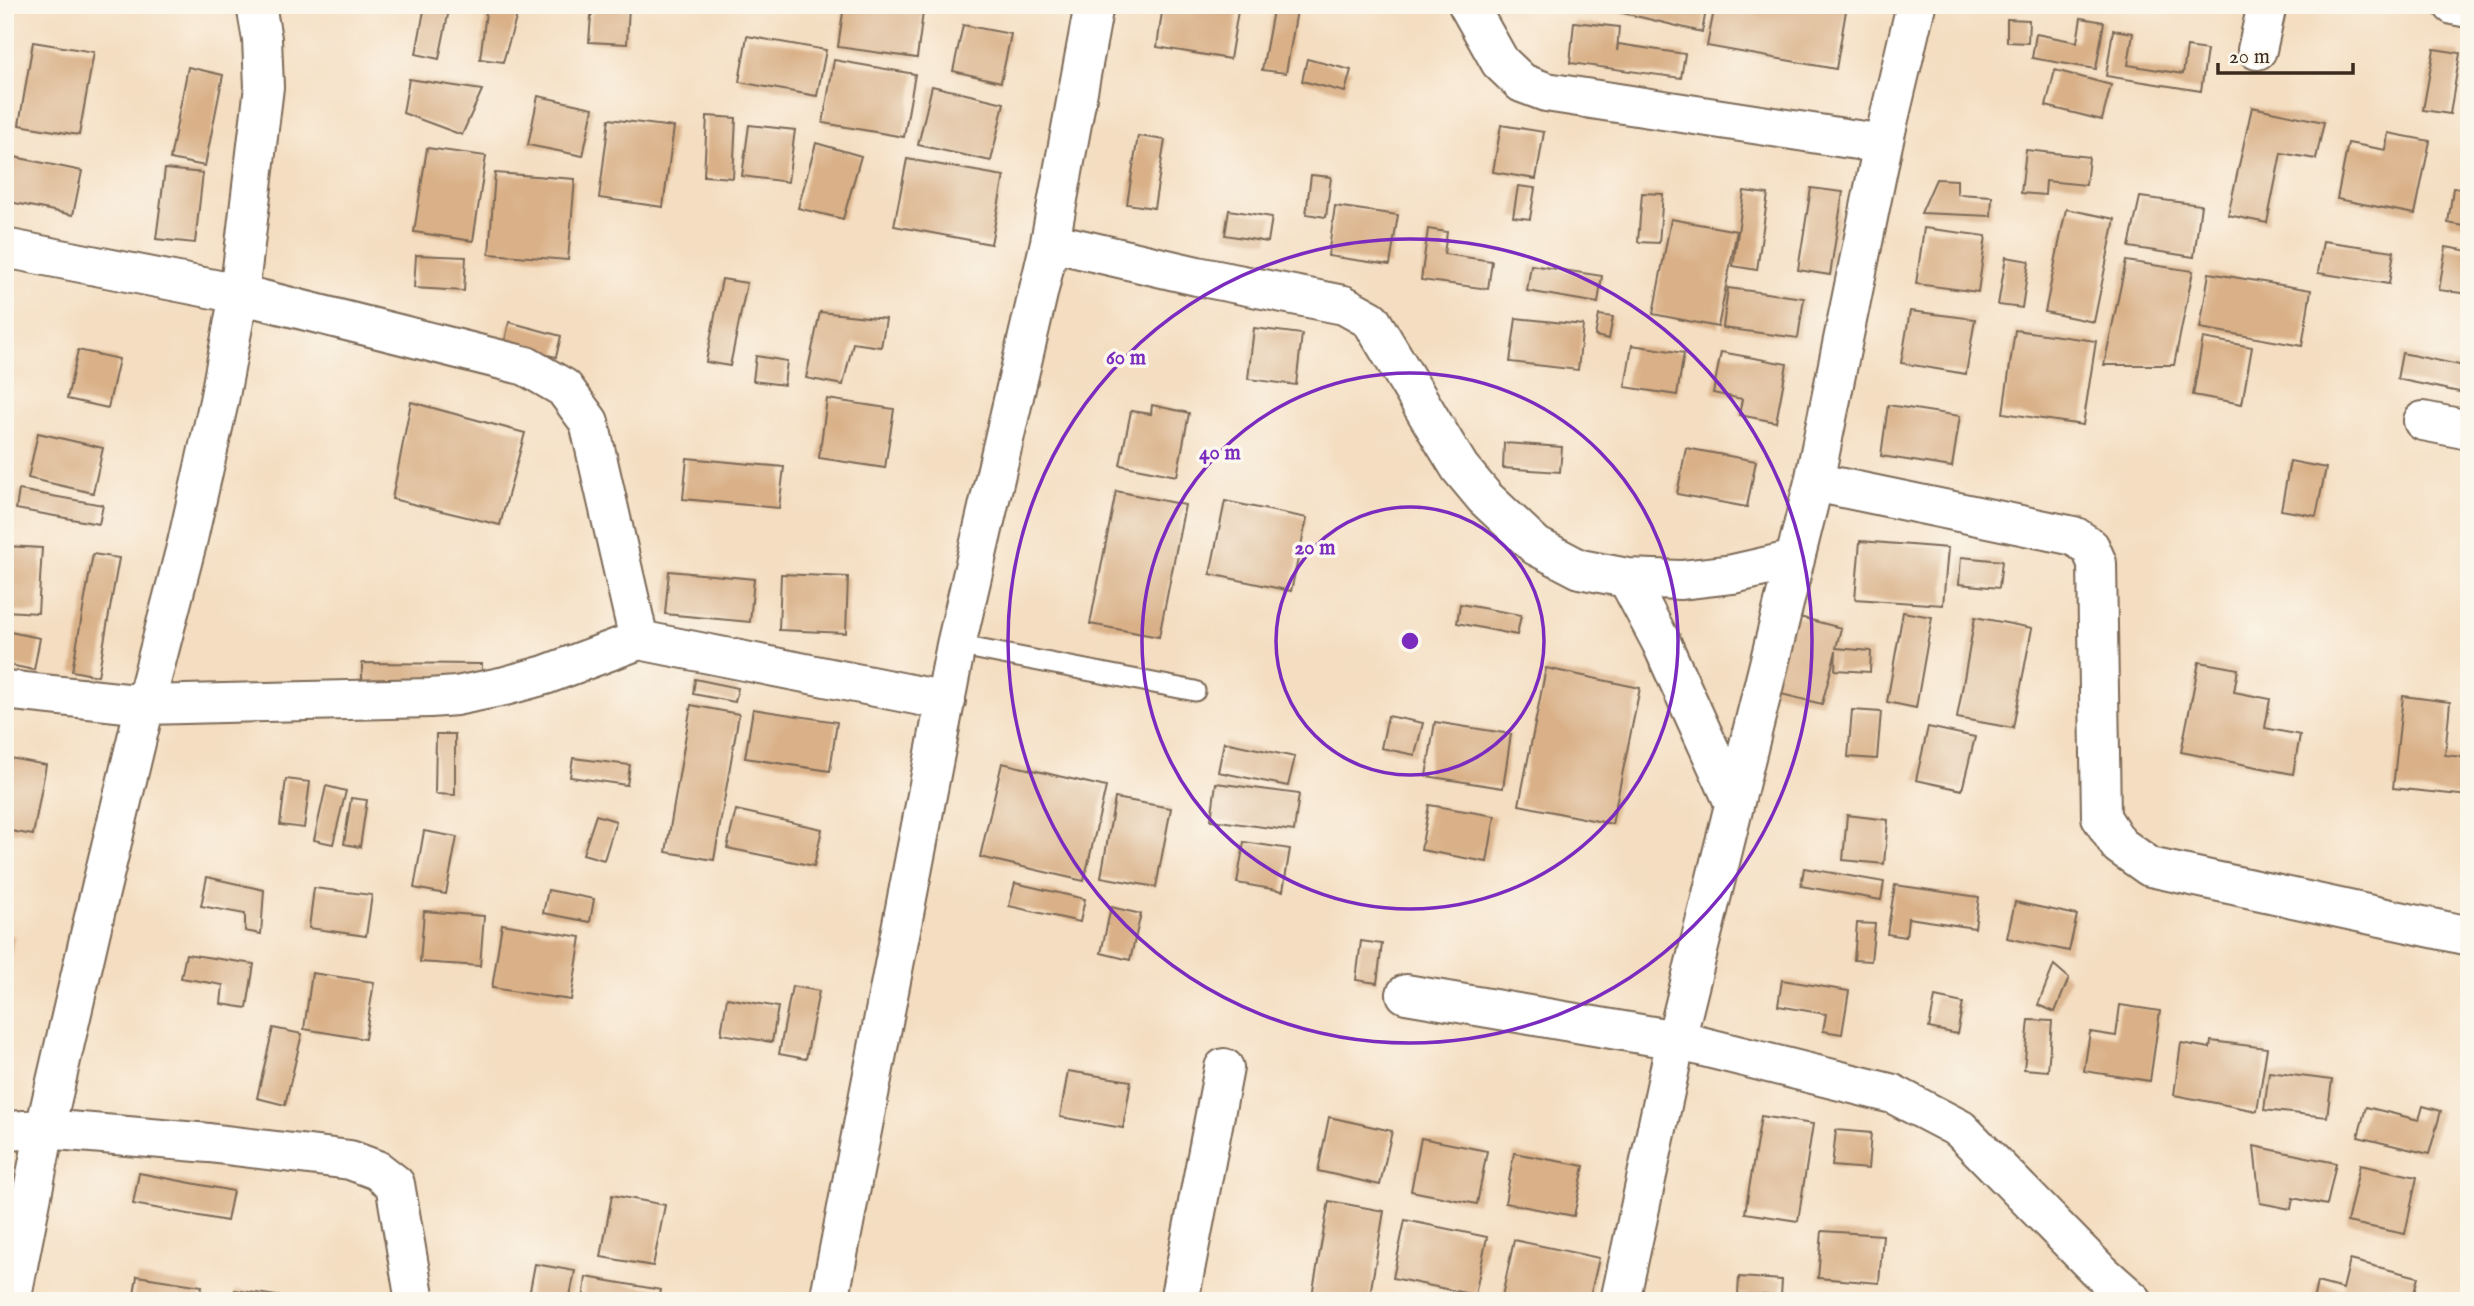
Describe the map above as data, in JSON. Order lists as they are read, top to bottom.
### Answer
{
  "scale_bar": "20 m",
  "rings": ["60 m", "40 m", "20 m"]
}
